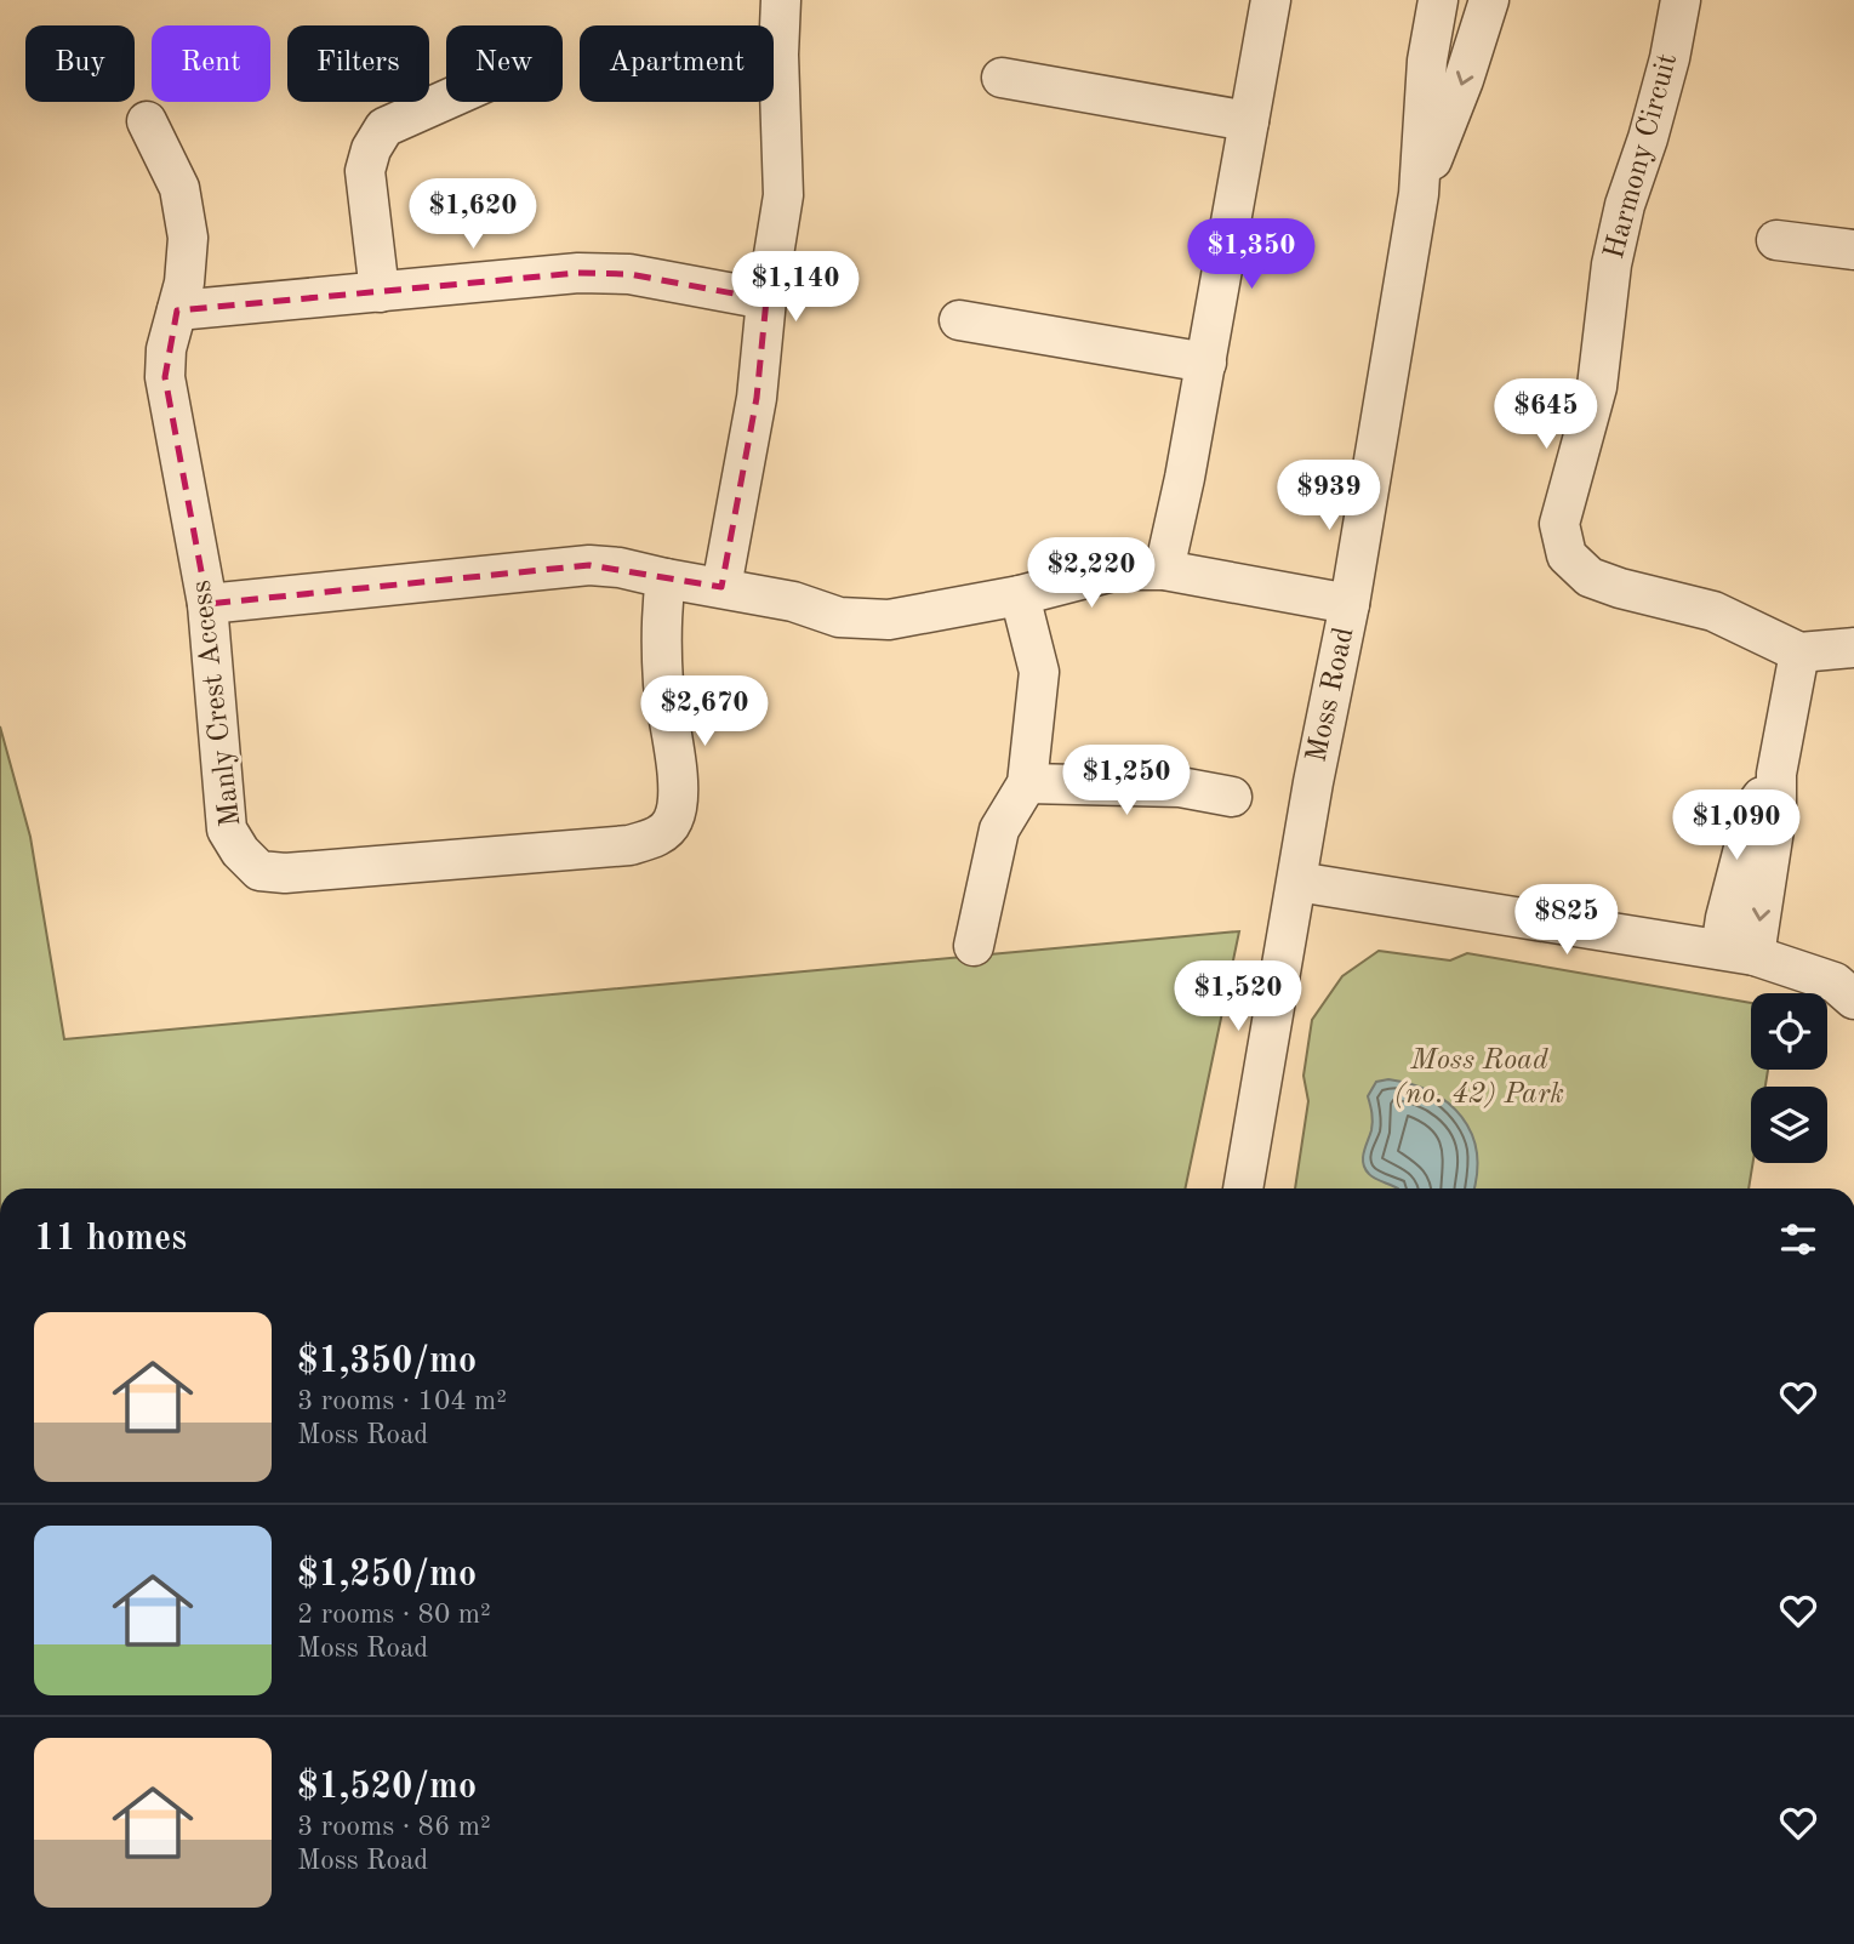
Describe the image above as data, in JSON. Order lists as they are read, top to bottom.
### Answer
{
  "streets": {
    "street": ["Harmony Circuit", "Moss Road", "Manly Crest Access"]
  },
  "parks": ["Moss Road (no. 42) Park"],
  "page": {
    "chip": [
      "Buy",
      "Rent",
      "Filters",
      "New",
      "Apartment"
    ],
    "price": [
      "$1,620",
      "$1,350",
      "$1,140",
      "$645",
      "$939",
      "$2,220",
      "$2,670",
      "$1,250",
      "$1,090",
      "$825",
      "$1,520"
    ],
    "heading": "11 homes",
    "list": [
      {
        "name": "$1,350/mo",
        "note": "3 rooms · 104 m² · Moss Road"
      },
      {
        "name": "$1,250/mo",
        "note": "2 rooms · 80 m² · Moss Road"
      },
      {
        "name": "$1,520/mo",
        "note": "3 rooms · 86 m² · Moss Road"
      }
    ]
  }
}
